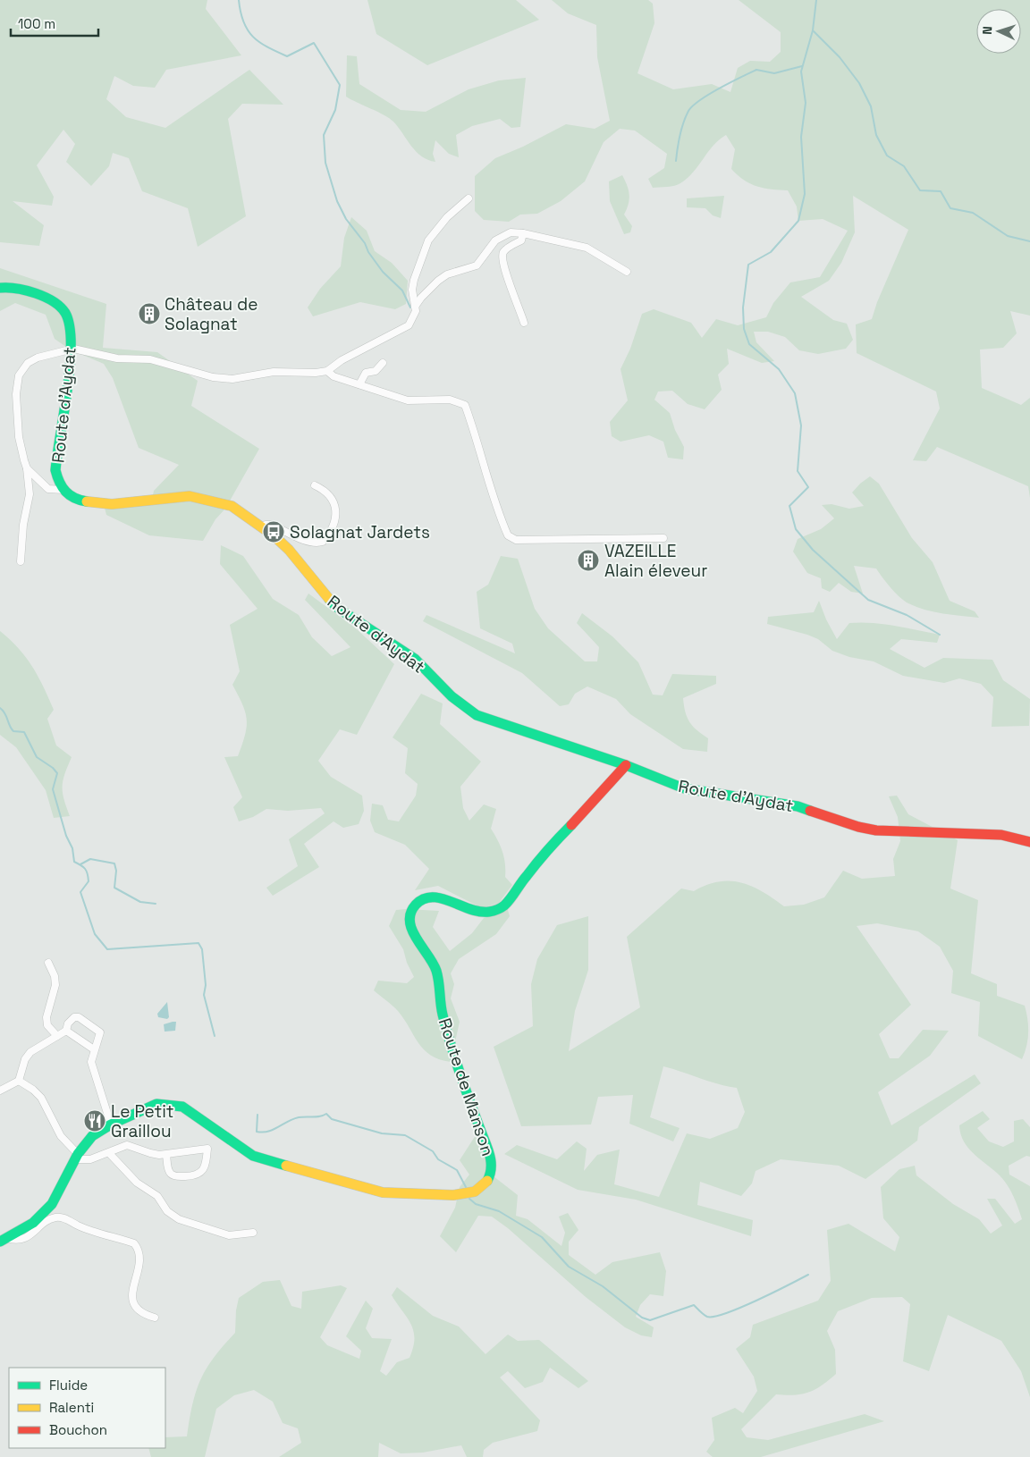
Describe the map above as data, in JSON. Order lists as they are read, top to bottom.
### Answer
{
  "streets": {
    "main road": ["Route d'Aydat", "Route de Manson"]
  },
  "crossings": [
    ["Route d'Aydat", "Route de Manson"]
  ],
  "places": {
    "building": ["Château de Solagnat", "VAZEILLE Alain éleveur"],
    "bus stop": ["Solagnat Jardets"],
    "restaurant": ["Le Petit Graillou"]
  },
  "legend": ["Fluide", "Ralenti", "Bouchon"],
  "scale_bar": "100 m",
  "north": "left"
}
